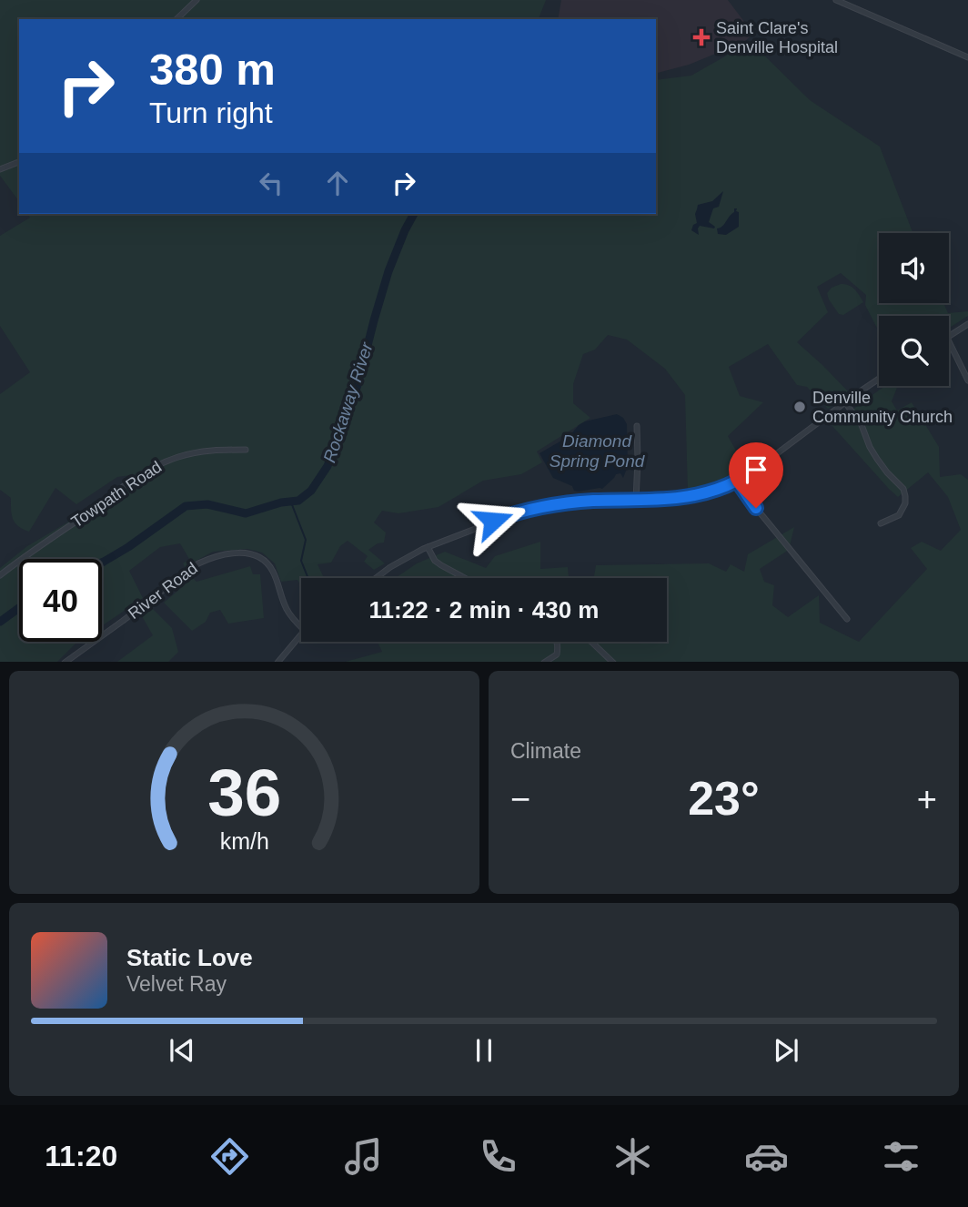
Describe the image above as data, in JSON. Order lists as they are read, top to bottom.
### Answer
{
  "streets": {
    "street": ["Towpath Road", "River Road"]
  },
  "water": ["Rockaway River", "Diamond Spring Pond"],
  "places": {
    "health": ["Saint Clare's Denville Hospital"],
    "other": ["Denville Community Church"]
  },
  "page": {
    "turn": ["380 m", "Turn right"],
    "limit": "40",
    "trip": "11:22 · 2 min · 430 m",
    "tile": "Climate",
    "heat": ["−", "23°", "+"],
    "song": ["Static Love", "Velvet Ray"],
    "tabs": "11:20",
    "gauge": ["36", "km/h"]
  }
}
